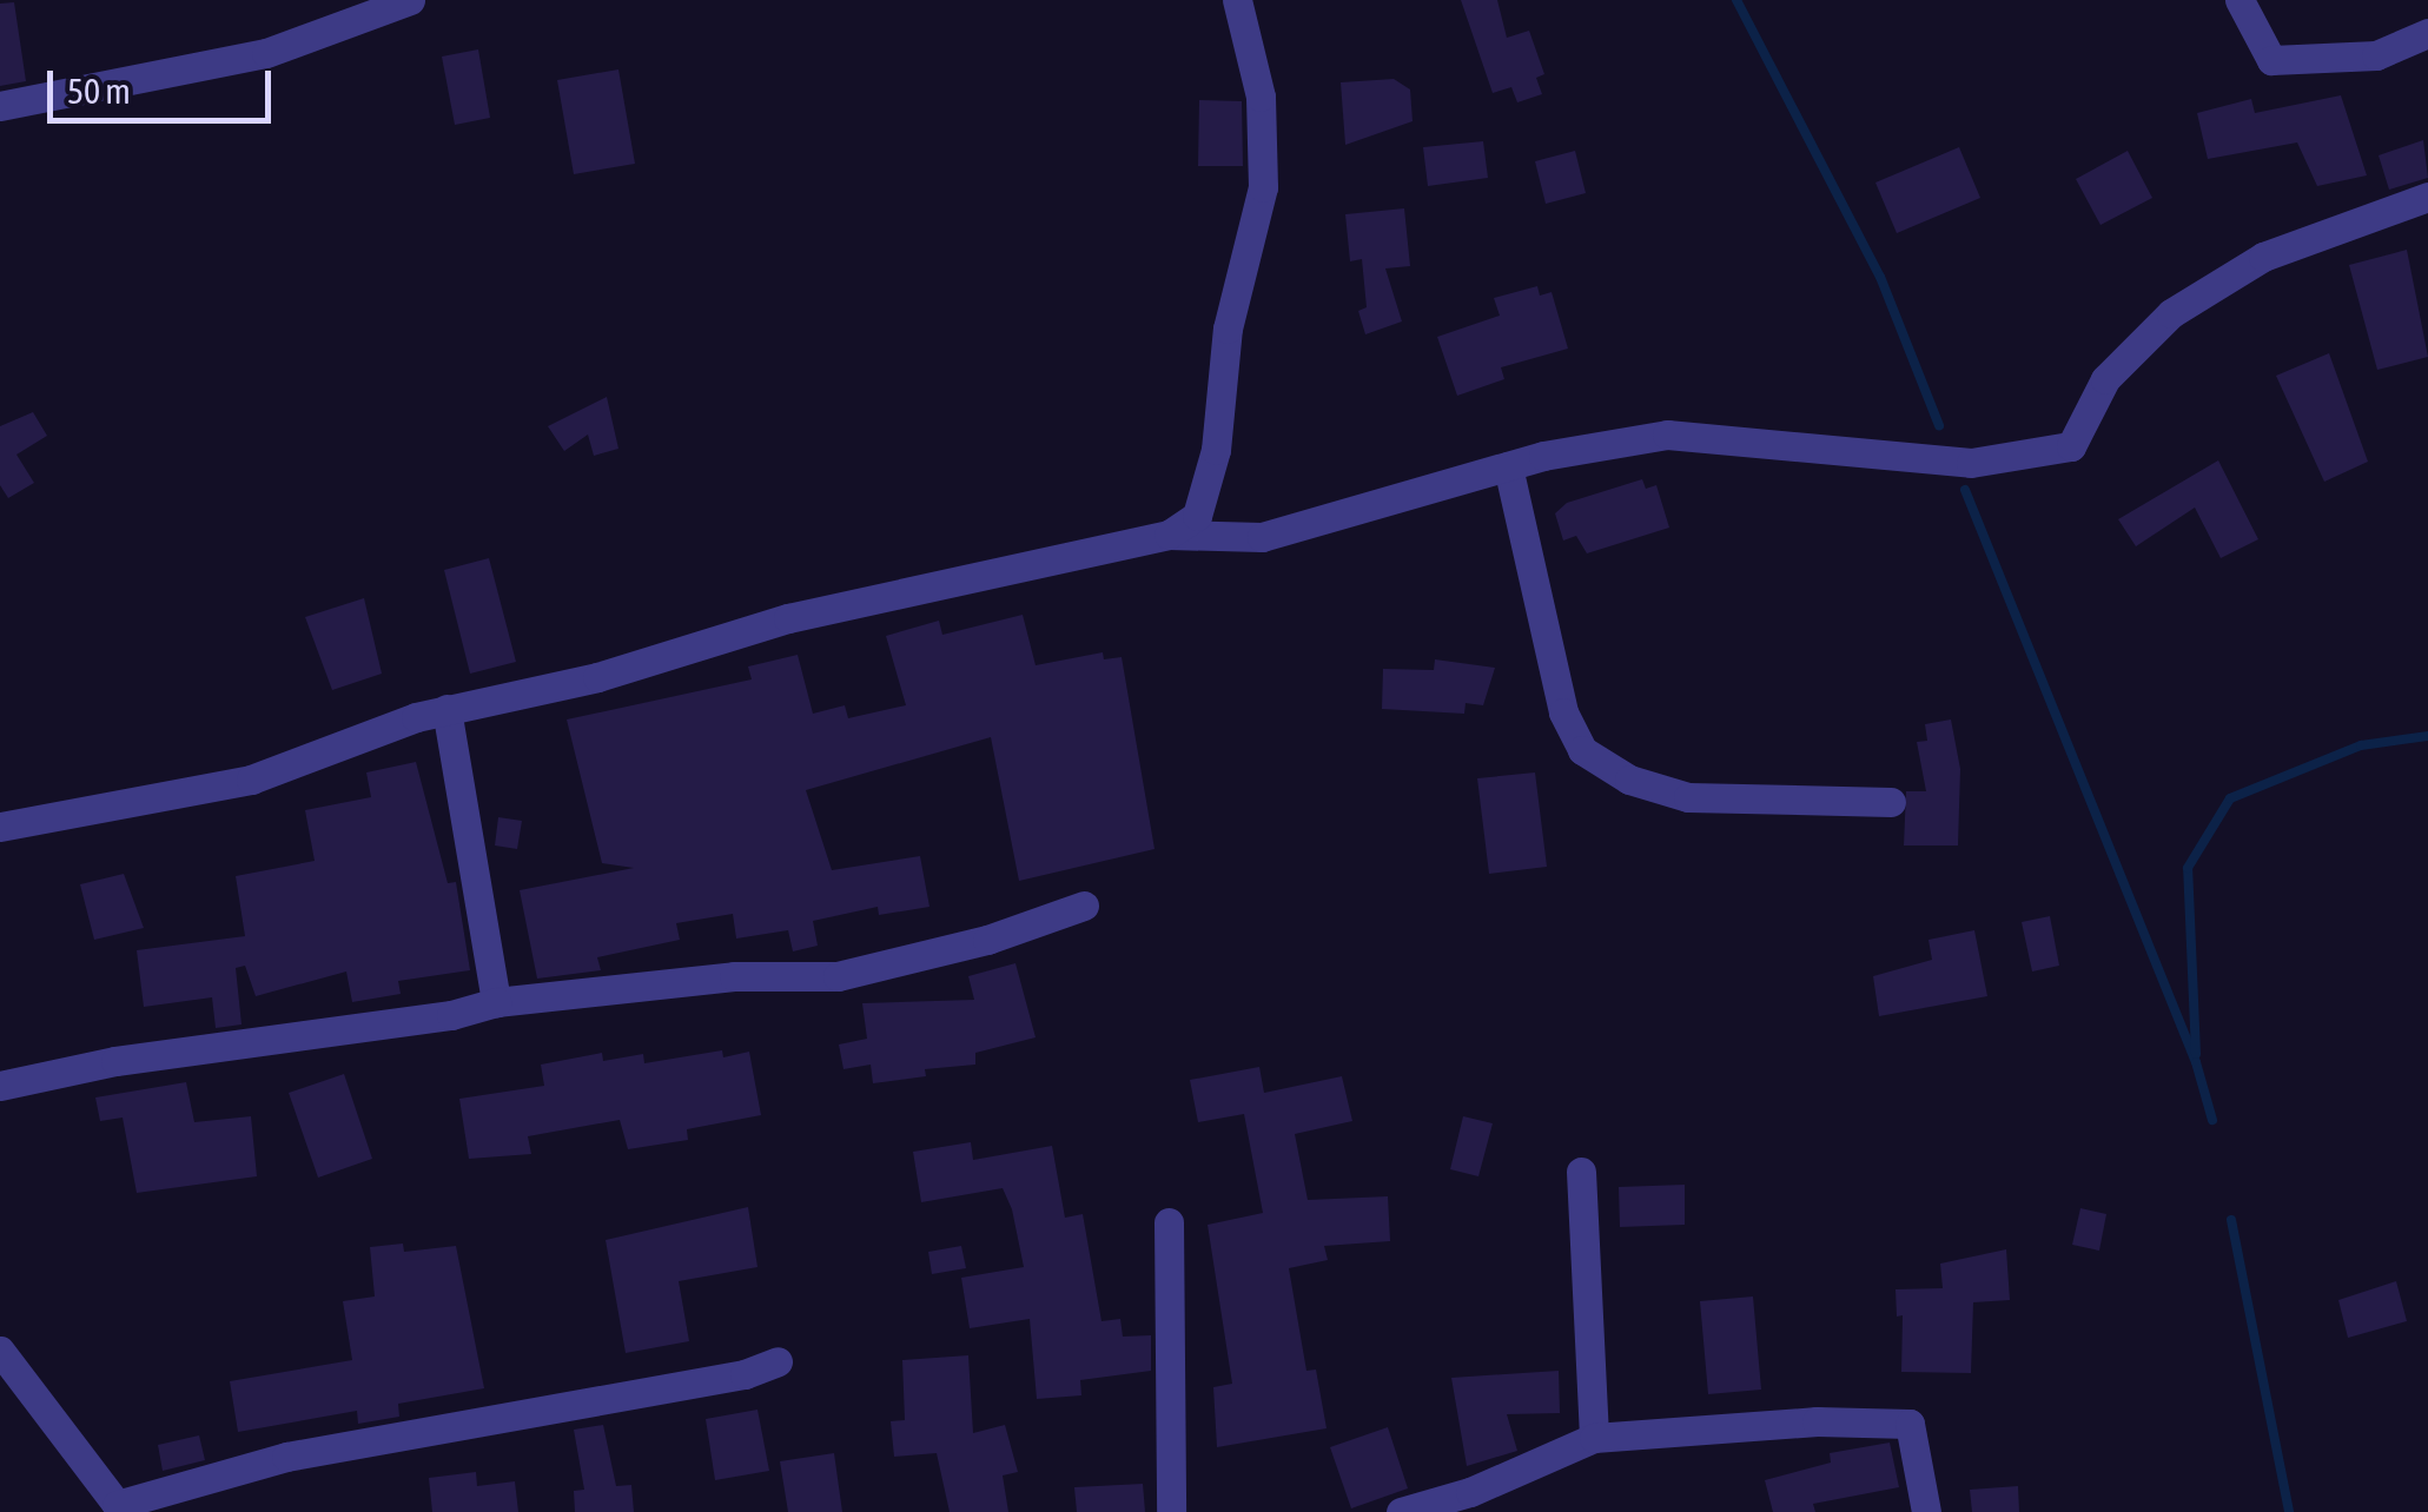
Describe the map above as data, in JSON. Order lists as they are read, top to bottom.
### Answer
{
  "scale_bar": "50 m"
}
